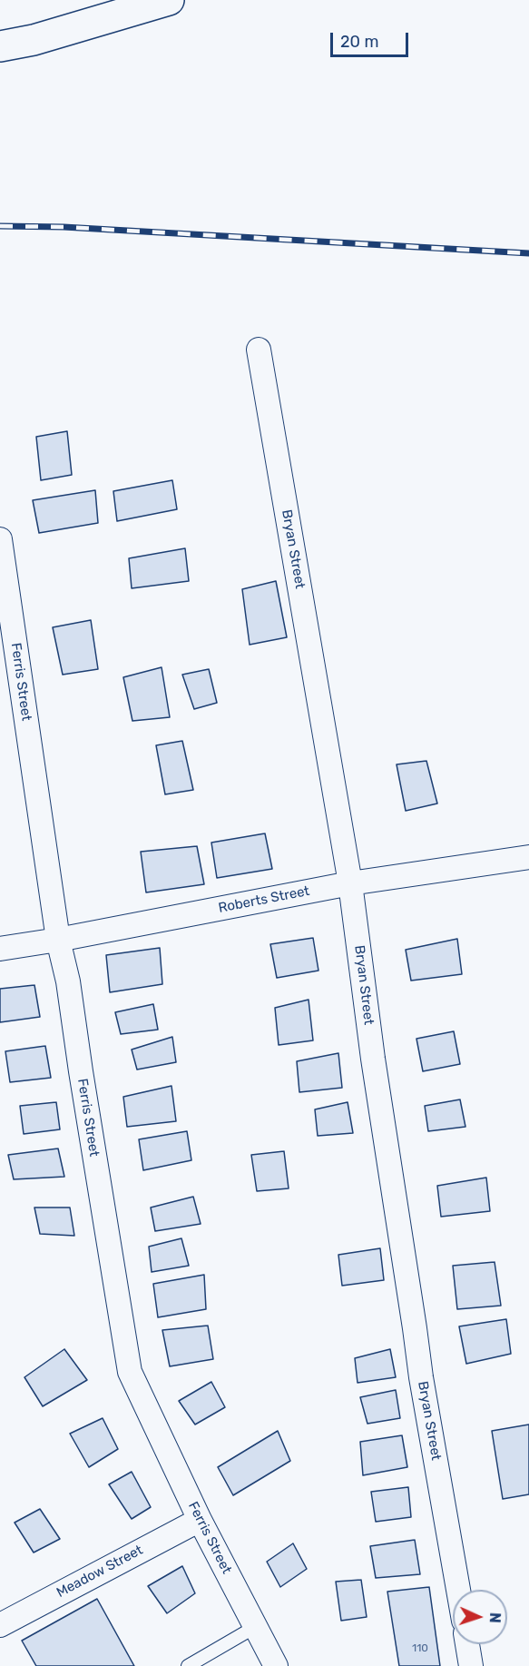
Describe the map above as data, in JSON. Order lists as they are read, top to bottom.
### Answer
{
  "streets": {
    "street": [
      "Bryan Street",
      "Ferris Street",
      "Roberts Street",
      "Meadow Street"
    ]
  },
  "crossings": [
    ["Bryan Street", "Roberts Street"],
    ["Ferris Street", "Roberts Street"],
    ["Ferris Street", "Meadow Street"]
  ],
  "house_numbers": ["110"],
  "scale_bar": "20 m",
  "north": "right"
}
